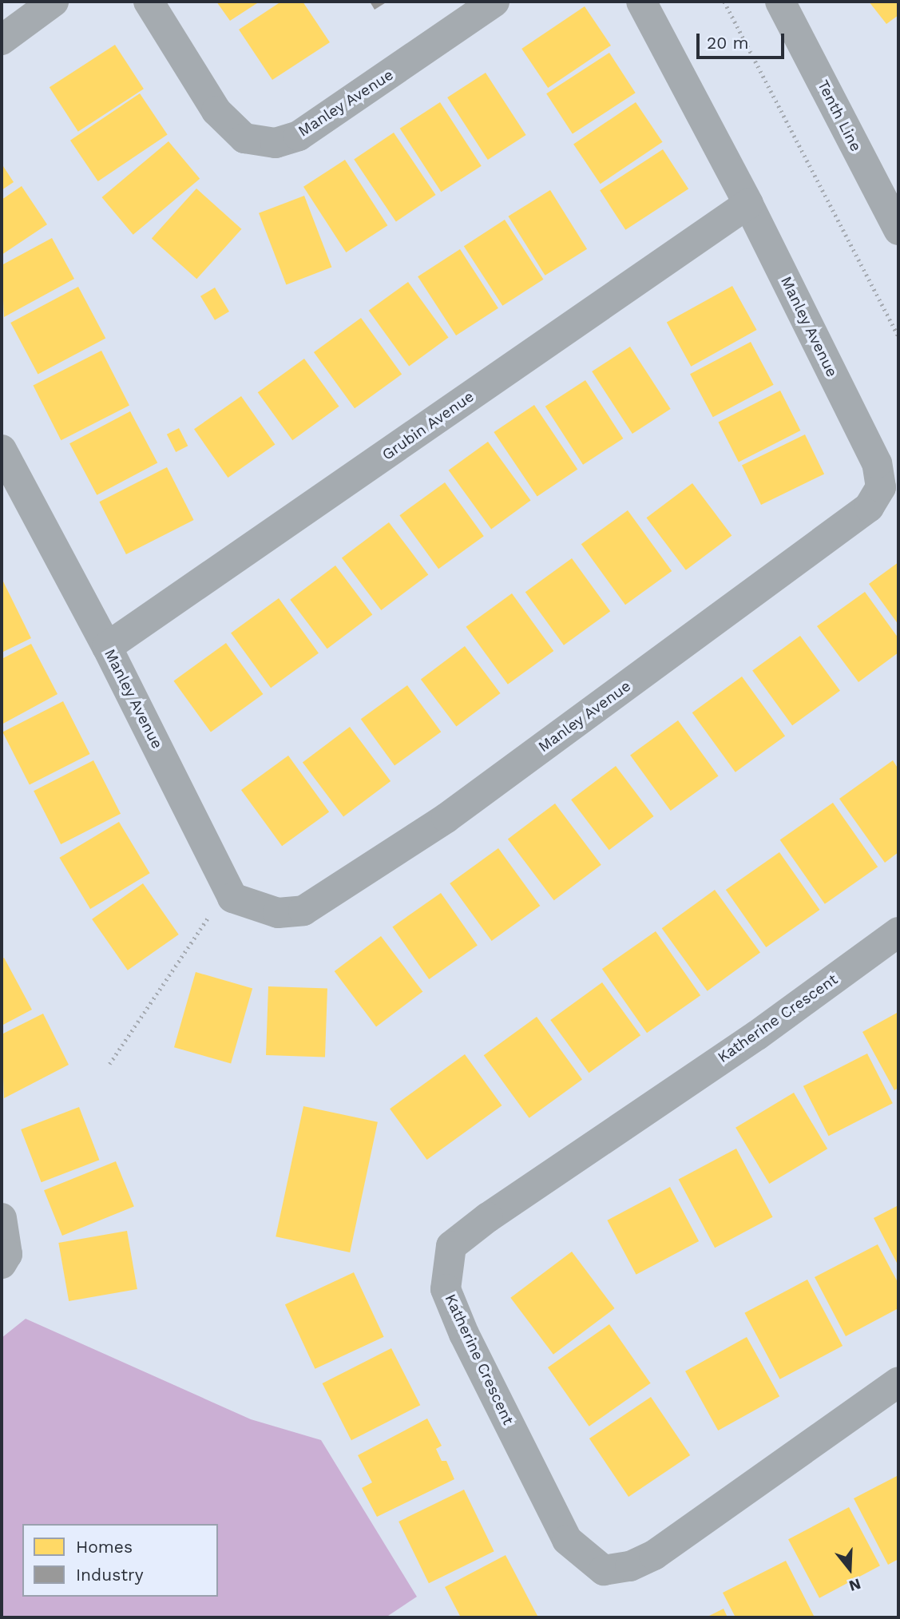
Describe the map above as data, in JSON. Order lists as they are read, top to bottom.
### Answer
{
  "streets": {
    "street": [
      "Manley Avenue",
      "Tenth Line",
      "Grubin Avenue",
      "Katherine Crescent"
    ]
  },
  "crossings": [
    ["Manley Avenue", "Grubin Avenue"]
  ],
  "legend": ["Homes", "Industry"],
  "scale_bar": "20 m",
  "north": "bottom"
}
